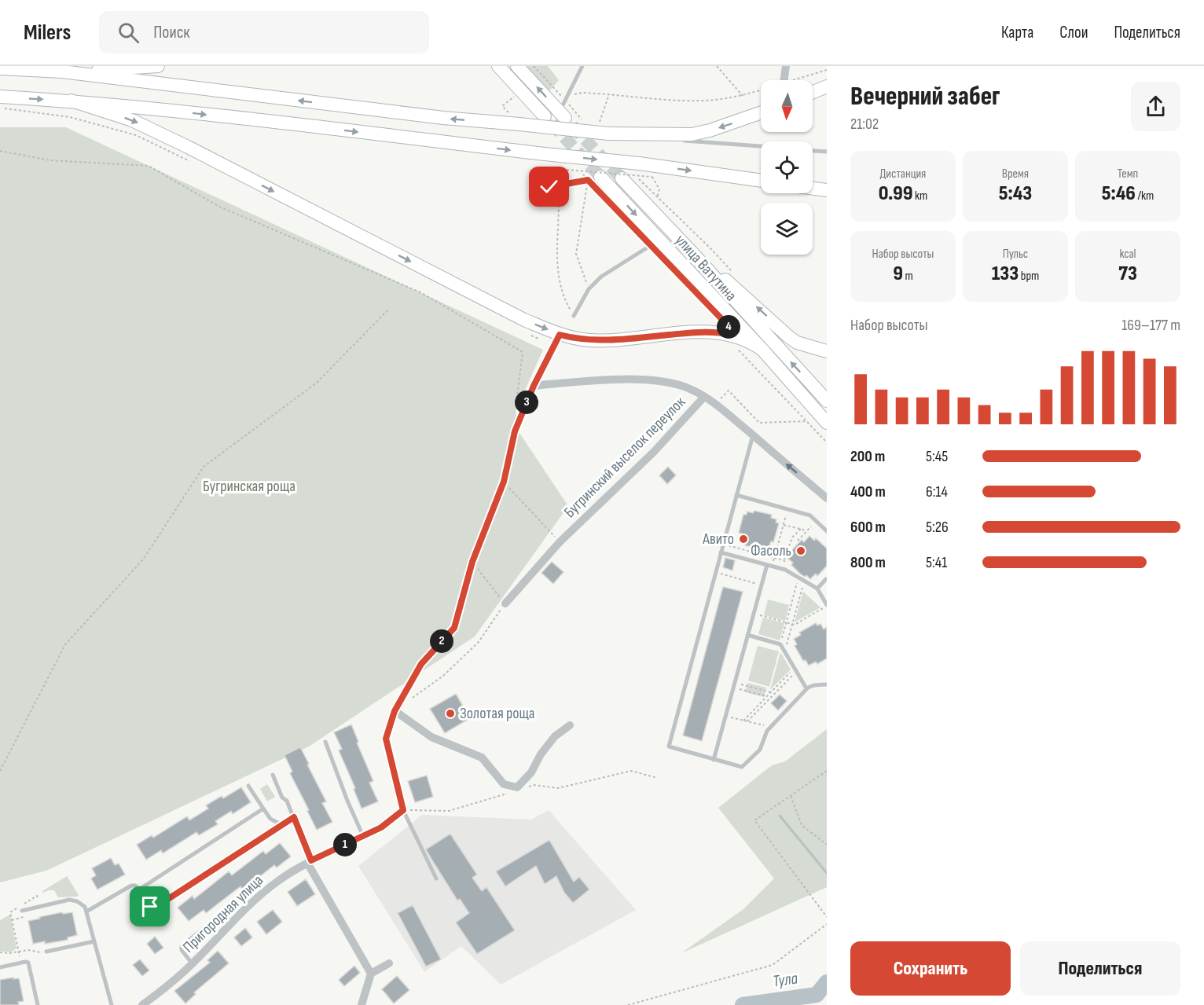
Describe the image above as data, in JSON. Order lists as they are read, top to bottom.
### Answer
{
  "streets": {
    "main road": ["улица Ватутина"],
    "street": ["Бугринский выселок переулок", "Пригородная улица"]
  },
  "water": ["Тула"],
  "parks": ["Бугринская роща"],
  "places": ["Авито", "Фасоль", "Золотая роща"],
  "north": "bottom",
  "page": {
    "header": "Milers",
    "search": "Поиск",
    "nav": ["Карта", "Слои", "Поделиться"],
    "heading": ["Вечерний забег", "21:02"],
    "stats": [
      ["Дистанция", "0.99 km"],
      ["Время", "5:43"],
      ["Темп", "5:46 /km"],
      ["Набор высоты", "9 m"],
      ["Пульс", "133 bpm"],
      ["kcal", "73"]
    ],
    "chart": ["Набор высоты", "169–177 m"],
    "pins": [
      "4",
      "3",
      "2",
      "1"
    ],
    "list": [
      {
        "name": "200 m",
        "note": "5:45"
      },
      {
        "name": "400 m",
        "note": "6:14"
      },
      {
        "name": "600 m",
        "note": "5:26"
      },
      {
        "name": "800 m",
        "note": "5:41"
      }
    ],
    "buttons": ["Сохранить", "Поделиться"]
  }
}
